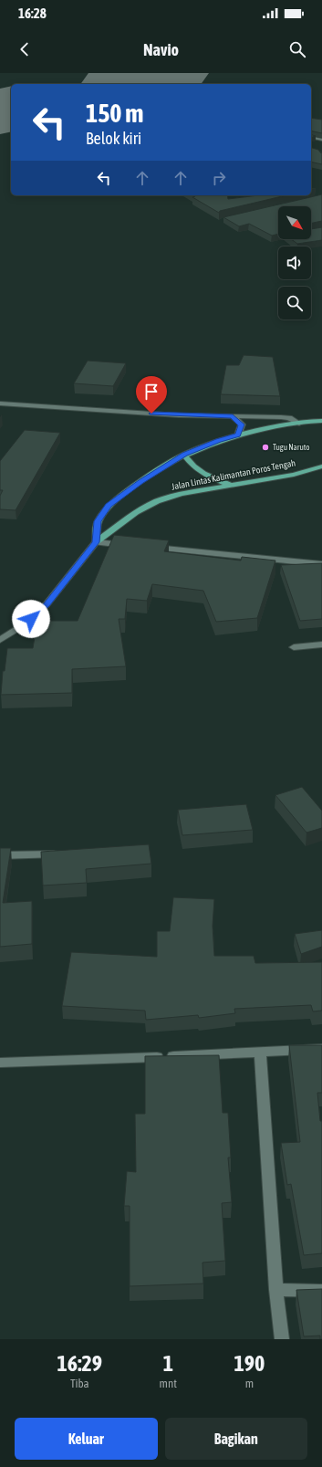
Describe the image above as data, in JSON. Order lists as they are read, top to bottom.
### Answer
{
  "streets": {
    "main road": ["Jalan Lintas Kalimantan Poros Tengah"]
  },
  "places": ["Tugu Naruto"],
  "north": "bottom right",
  "page": {
    "status": "16:28",
    "header": "Navio",
    "turn": ["150 m", "Belok kiri"],
    "eta": [
      "16:29",
      "Tiba",
      "1",
      "mnt",
      "190",
      "m"
    ],
    "buttons": ["Keluar", "Bagikan"]
  }
}
